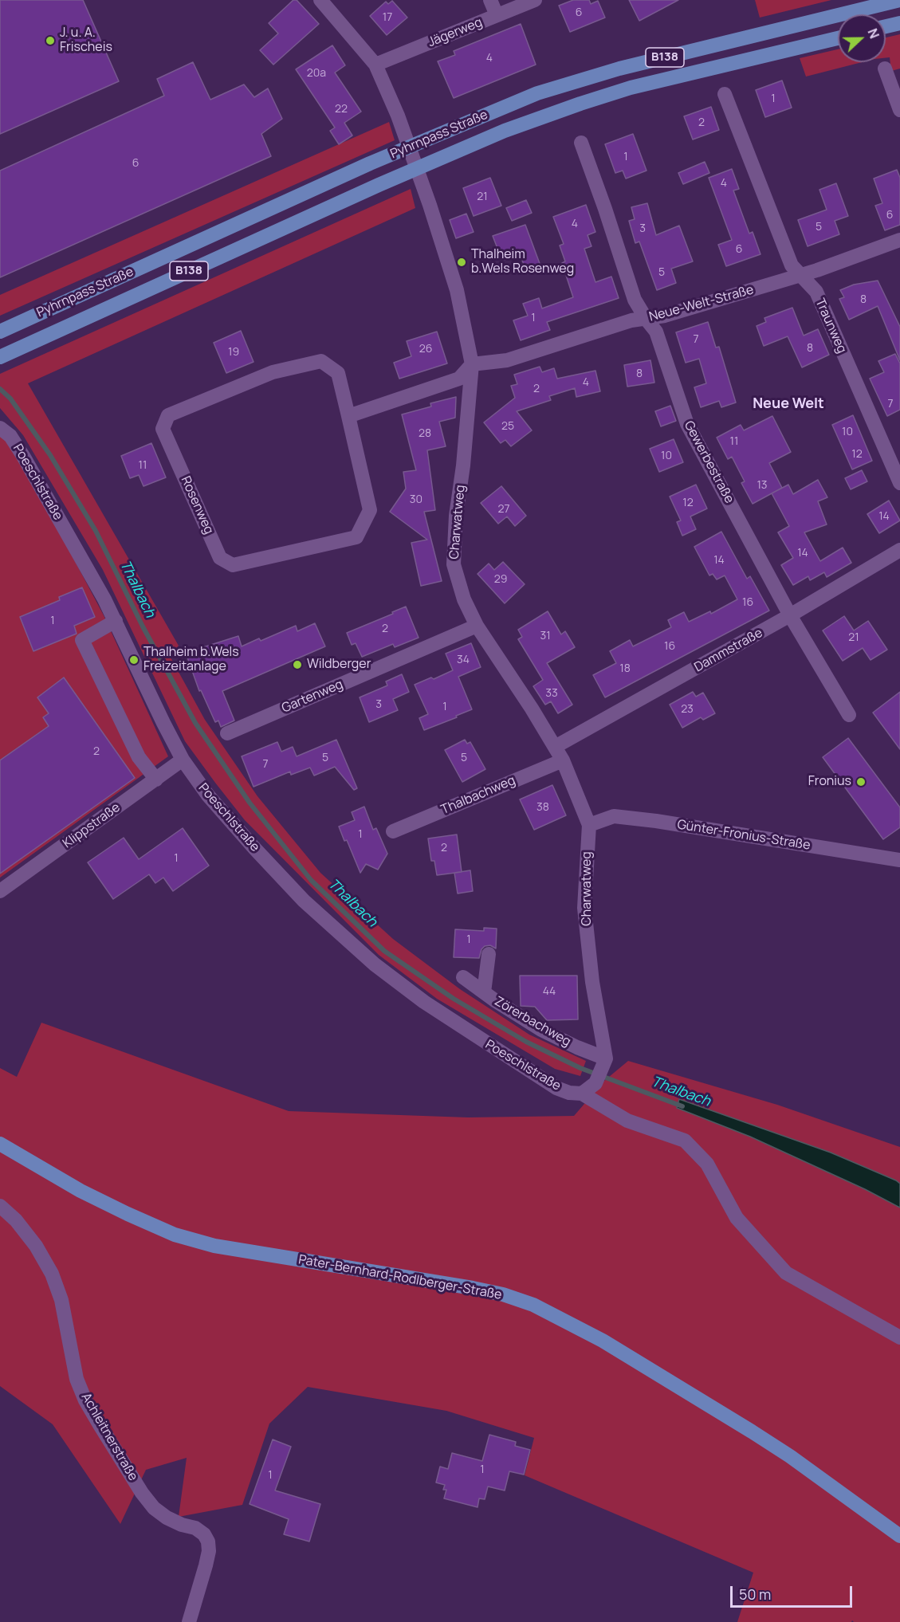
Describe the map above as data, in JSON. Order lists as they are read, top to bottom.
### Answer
{
  "streets": {
    "main road": ["B138", "Pyhrnpass Straße", "Pater-Bernhard-Rodlberger-Straße"],
    "street": [
      "Jägerweg",
      "Neue-Welt-Straße",
      "Traunweg",
      "Gewerbestraße",
      "Poeschlstraße",
      "Rosenweg",
      "Charwatweg",
      "Dammstraße",
      "Gartenweg",
      "Thalbachweg",
      "Klippstraße",
      "Günter-Fronius-Straße",
      "Zörerbachweg",
      "Achleitnerstraße"
    ]
  },
  "crossings": [
    ["Jägerweg", "Charwatweg"],
    ["Neue-Welt-Straße", "Traunweg"],
    ["Neue-Welt-Straße", "Gewerbestraße"],
    ["Neue-Welt-Straße", "Charwatweg"],
    ["Gewerbestraße", "Dammstraße"],
    ["Poeschlstraße", "Klippstraße"],
    ["Charwatweg", "Dammstraße"],
    ["Charwatweg", "Gartenweg"],
    ["Charwatweg", "Thalbachweg"],
    ["Charwatweg", "Günter-Fronius-Straße"],
    ["Charwatweg", "Zörerbachweg"]
  ],
  "districts": ["Neue Welt"],
  "water": ["Thalbach"],
  "places": [
    "J. u. A. Frischeis",
    "Thalheim b.Wels Rosenweg",
    "Thalheim b.Wels Freizeitanlage",
    "Wildberger",
    "Fronius"
  ],
  "house_numbers": [
    "6",
    "17",
    "4",
    "20a",
    "1",
    "22",
    "2",
    "1",
    "6",
    "4",
    "21",
    "6",
    "4",
    "5",
    "3",
    "6",
    "5",
    "8",
    "1",
    "7",
    "8",
    "26",
    "19",
    "8",
    "4",
    "2",
    "7",
    "25",
    "10",
    "28",
    "11",
    "12",
    "10",
    "11",
    "13",
    "30",
    "12",
    "27",
    "14",
    "14",
    "14",
    "29",
    "16",
    "1",
    "2",
    "31",
    "21",
    "16",
    "34",
    "18",
    "33",
    "3",
    "1",
    "23",
    "2",
    "5",
    "5",
    "7",
    "38",
    "1",
    "2",
    "1",
    "1",
    "44",
    "1",
    "1"
  ],
  "scale_bar": "50 m",
  "north": "right"
}
